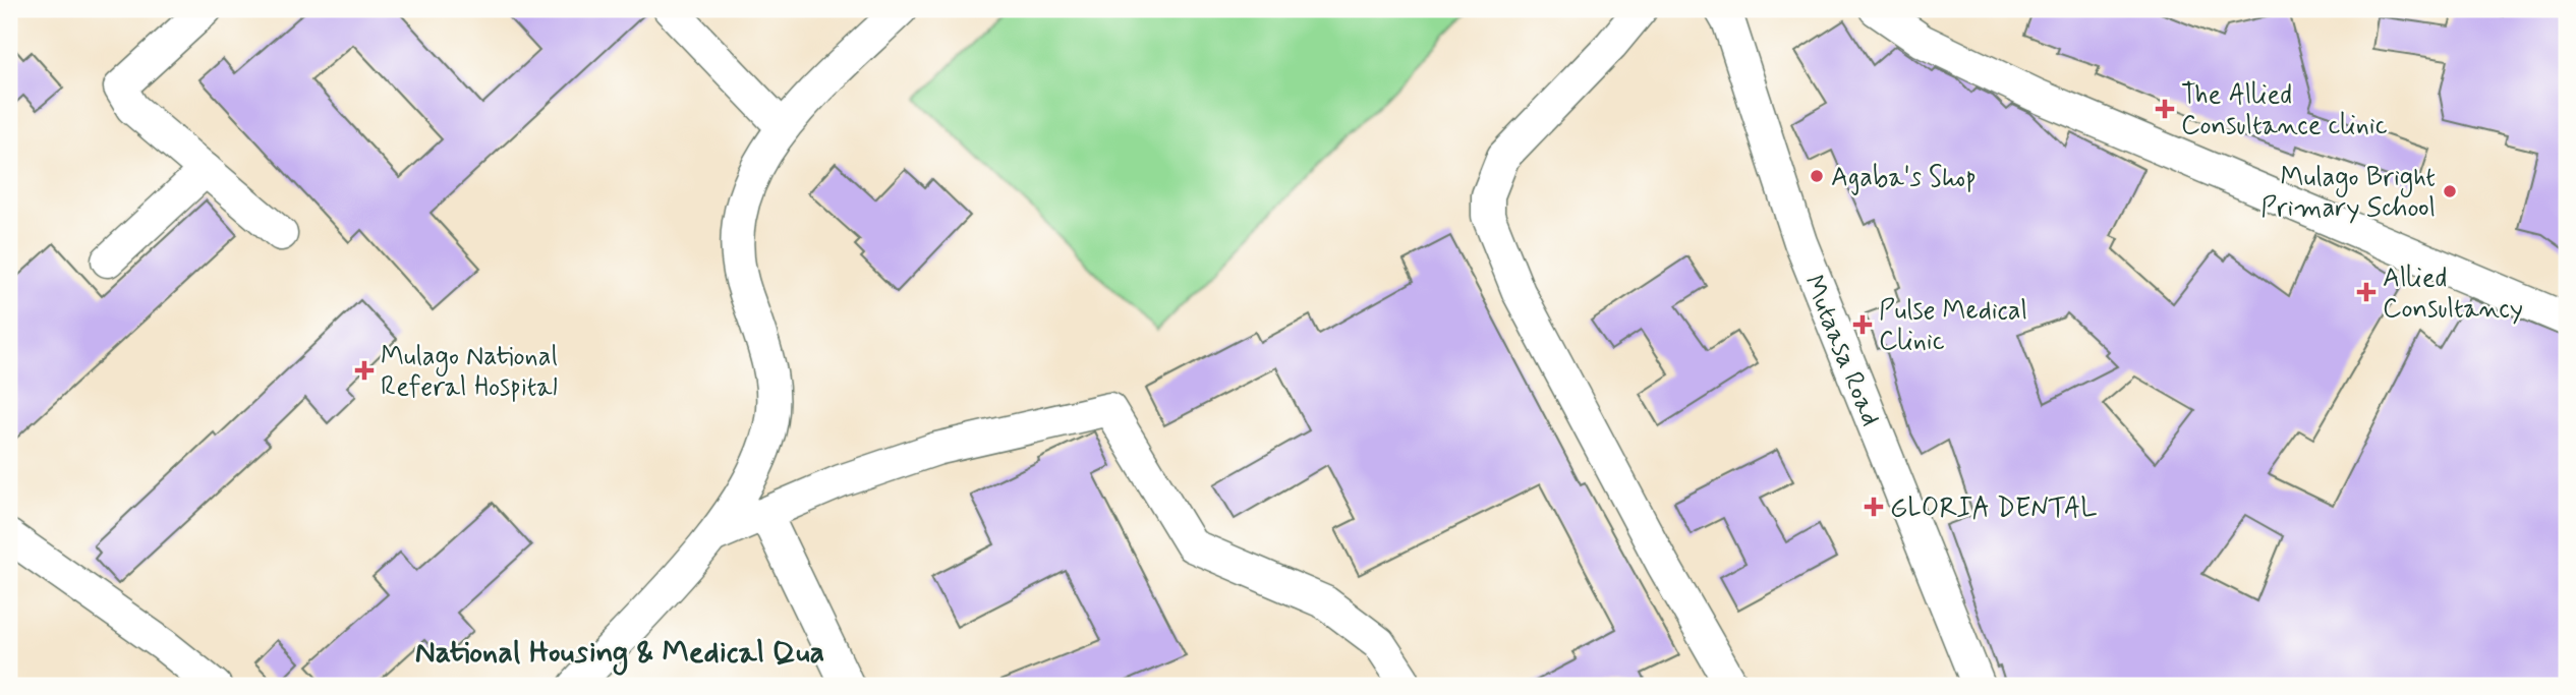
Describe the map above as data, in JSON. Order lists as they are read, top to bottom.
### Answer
{
  "streets": {
    "street": ["Mutaasa Road"]
  },
  "districts": ["National Housing & Medical Qua"],
  "places": {
    "health": [
      "The Allied Consultance clinic",
      "Allied Consultancy",
      "Pulse Medical Clinic",
      "Mulago National Referal Hospital",
      "GLORIA DENTAL"
    ],
    "other": ["Agaba's Shop", "Mulago Bright Primary School"]
  }
}
